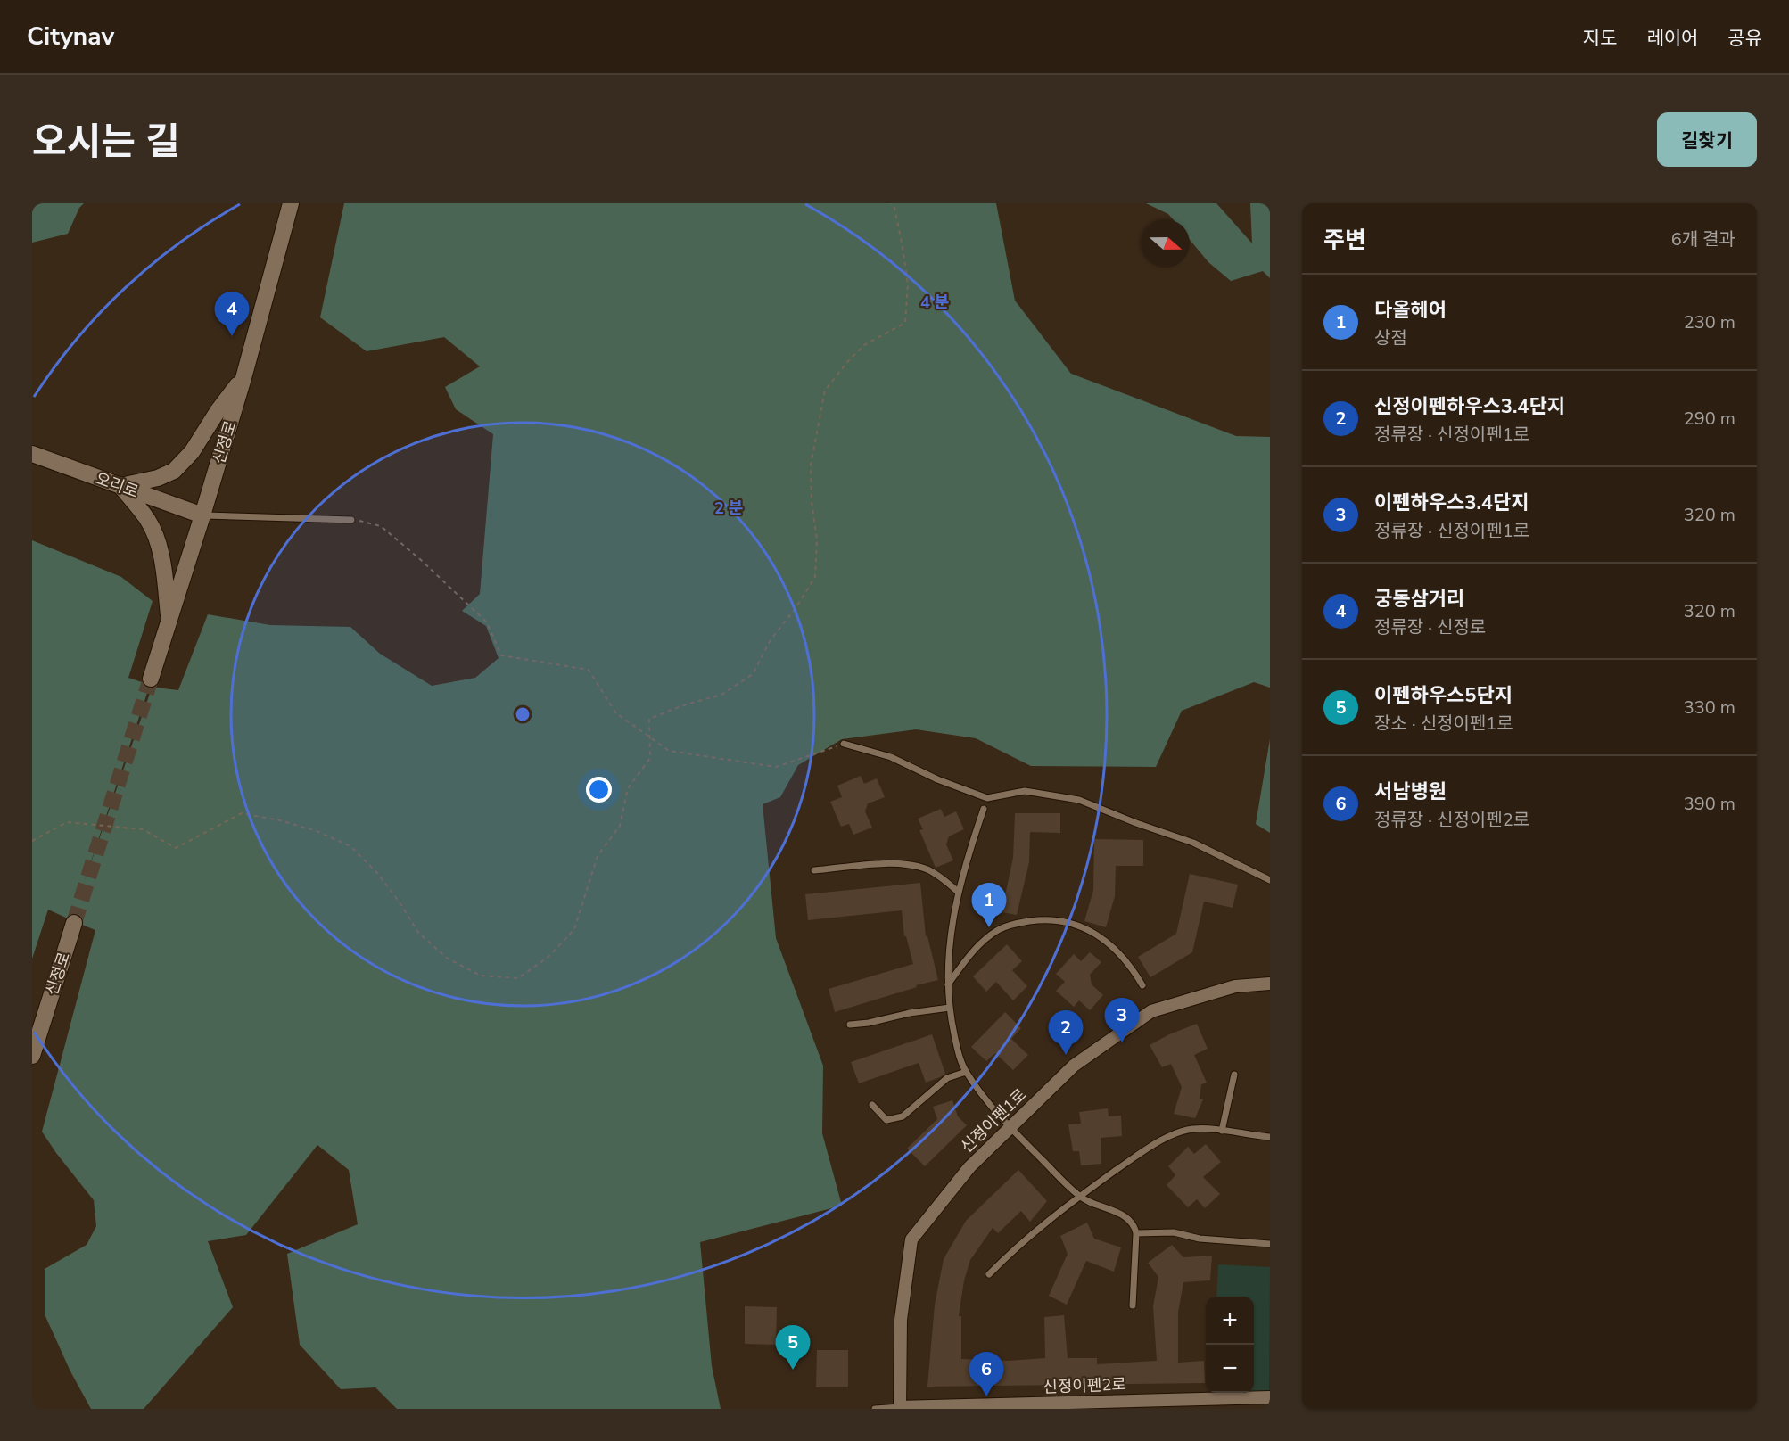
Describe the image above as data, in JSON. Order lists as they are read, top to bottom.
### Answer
{
  "streets": {
    "main road": ["신정로", "오리로"],
    "street": ["신정이펜1로", "신정이펜2로"]
  },
  "crossings": [
    ["신정로", "오리로"],
    ["신정이펜1로", "신정이펜2로"]
  ],
  "north": "right",
  "page": {
    "header": "Citynav",
    "nav": ["지도", "레이어", "공유"],
    "title": "오시는 길",
    "buttons": "길찾기",
    "heading": ["주변", "6개 결과"],
    "list": [
      {
        "mark": "1",
        "name": "다올헤어",
        "note": "상점",
        "value": "230 m"
      },
      {
        "mark": "2",
        "name": "신정이펜하우스3.4단지",
        "note": "정류장 · 신정이펜1로",
        "value": "290 m"
      },
      {
        "mark": "3",
        "name": "이펜하우스3.4단지",
        "note": "정류장 · 신정이펜1로",
        "value": "320 m"
      },
      {
        "mark": "4",
        "name": "궁동삼거리",
        "note": "정류장 · 신정로",
        "value": "320 m"
      },
      {
        "mark": "5",
        "name": "이펜하우스5단지",
        "note": "장소 · 신정이펜1로",
        "value": "330 m"
      },
      {
        "mark": "6",
        "name": "서남병원",
        "note": "정류장 · 신정이펜2로",
        "value": "390 m"
      }
    ],
    "pins": [
      "4",
      "1",
      "3",
      "2",
      "5",
      "6"
    ],
    "map_buttons": ["+", "−"]
  },
  "rings": ["4 분", "2 분"]
}
